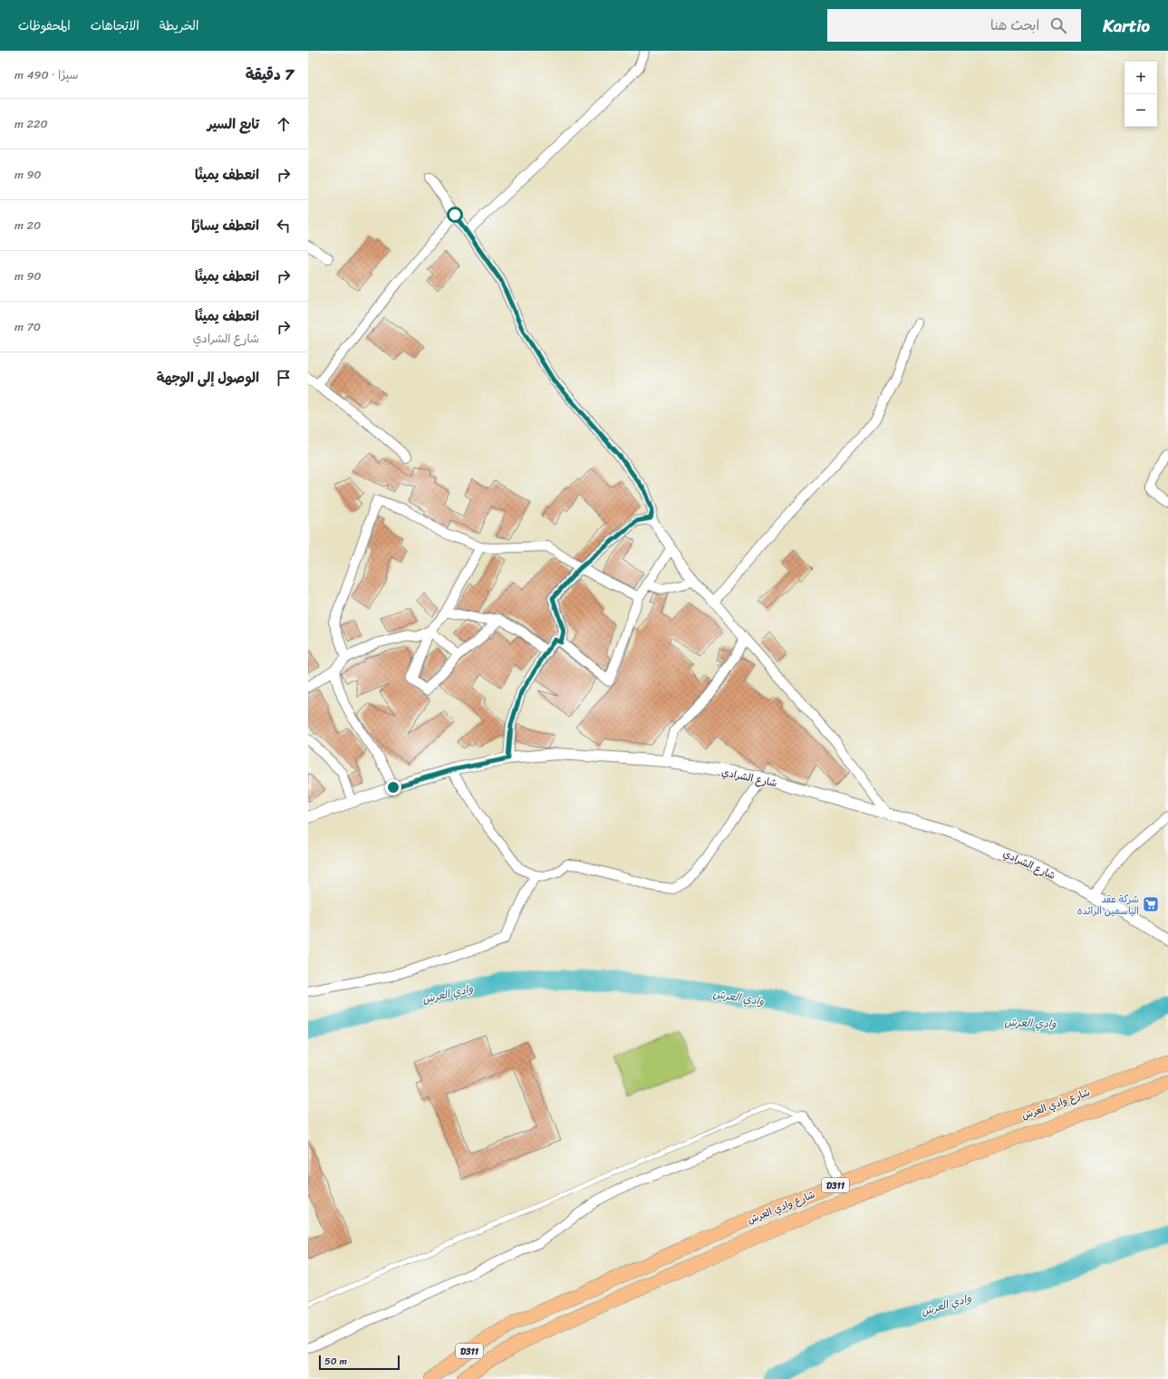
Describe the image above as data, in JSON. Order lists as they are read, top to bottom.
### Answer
{
  "streets": {
    "main road": ["شارع وادي العرش", "D311"],
    "street": ["شارع الشرادي"]
  },
  "water": ["وادي العرش"],
  "places": {
    "supermarket": ["شرکة عقد الیاسمین الرائدہ"]
  },
  "scale_bar": "50 m",
  "page": {
    "header": "Kartio",
    "search": "ابحث هنا",
    "nav": ["الخريطة", "الاتجاهات", "المحفوظات"],
    "heading": ["7 دقيقة", "سيرًا · 490 m"],
    "map_buttons": ["+", "−"],
    "list": [
      ["تابع السير", "220 m"],
      ["انعطف يمينًا", "90 m"],
      ["انعطف يسارًا", "20 m"],
      ["انعطف يمينًا", "90 m"],
      ["انعطف يمينًا", "شارع الشرادي", "70 m"],
      "الوصول إلى الوجهة"
    ],
    "scale": "50 m"
  }
}
